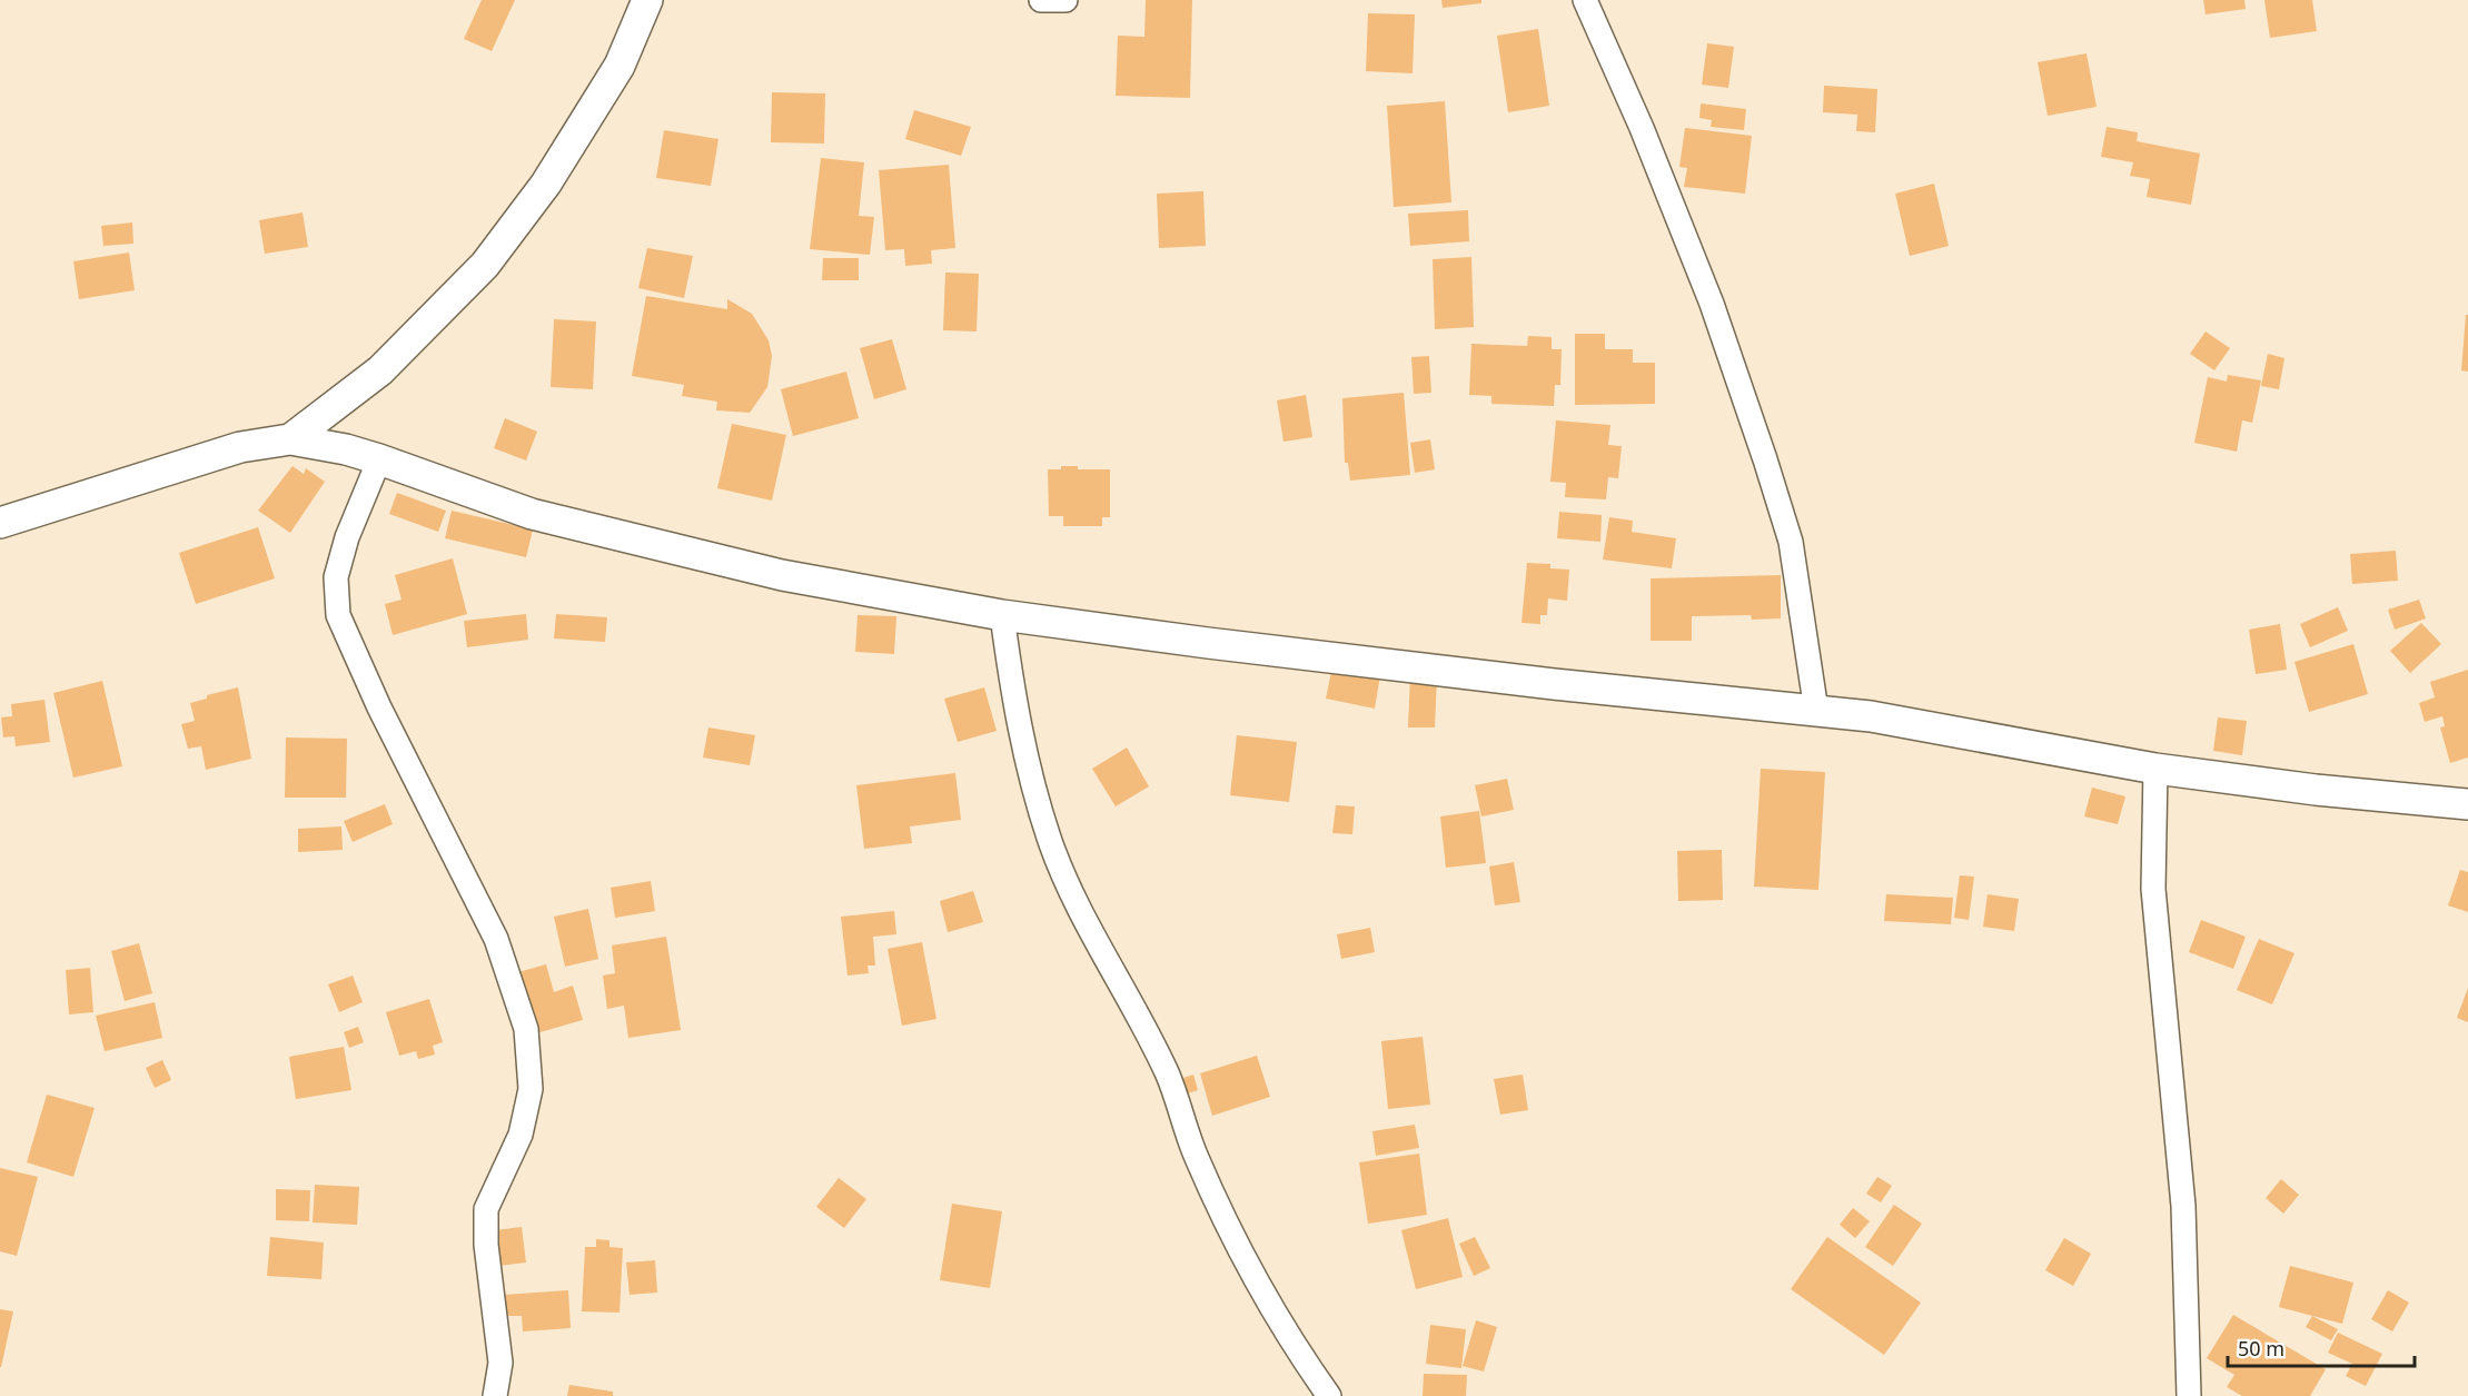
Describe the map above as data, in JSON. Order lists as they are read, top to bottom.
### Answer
{
  "scale_bar": "50 m"
}
